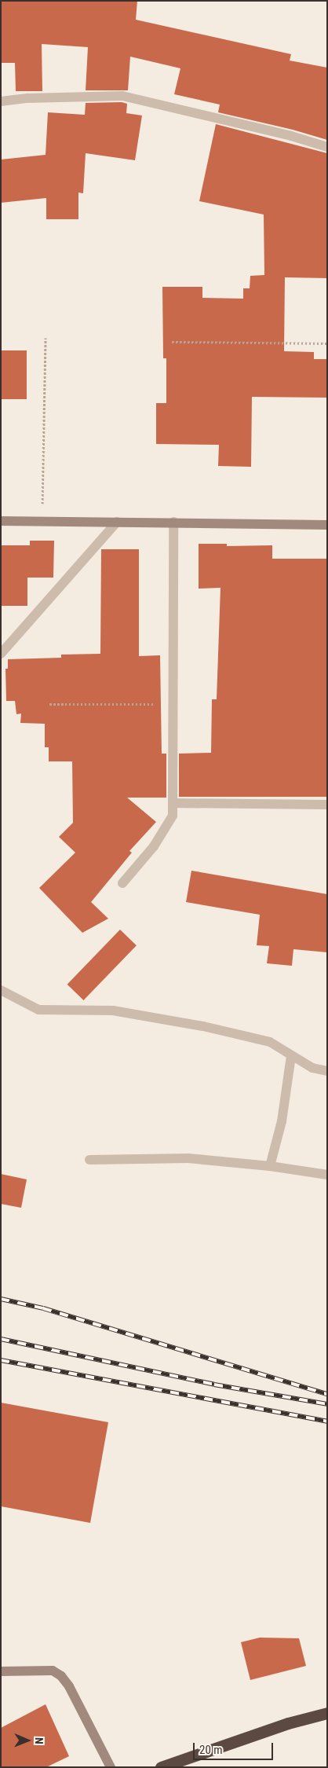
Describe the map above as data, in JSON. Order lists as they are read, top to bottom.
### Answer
{
  "scale_bar": "20 m",
  "north": "right"
}
